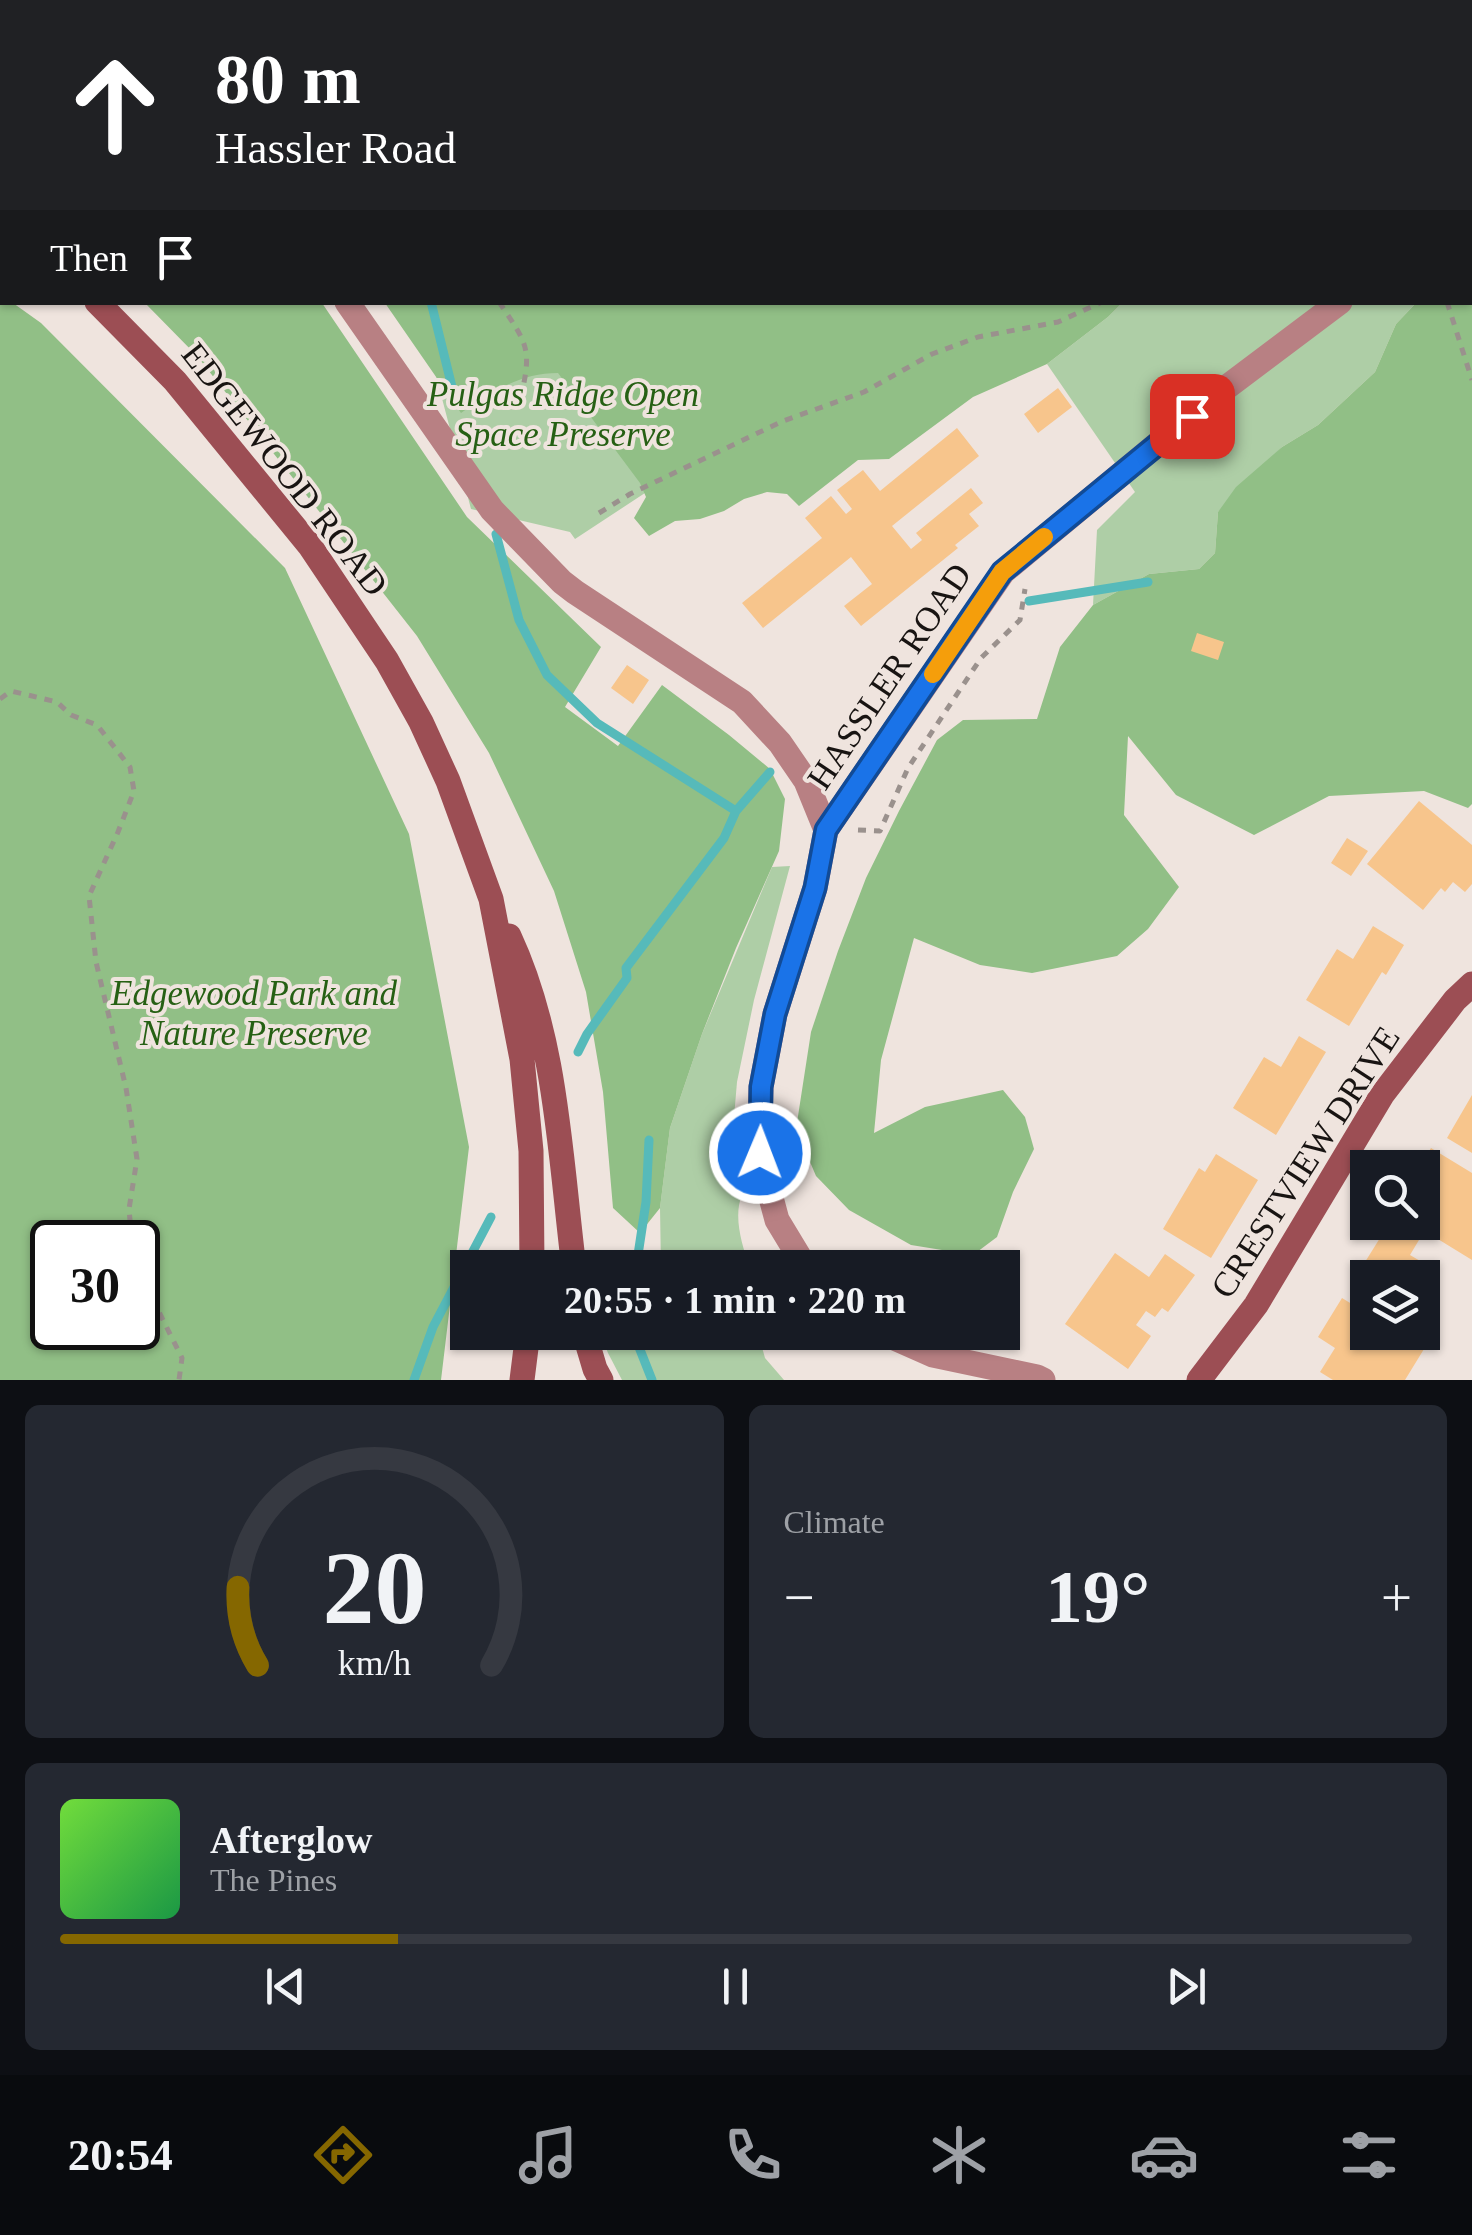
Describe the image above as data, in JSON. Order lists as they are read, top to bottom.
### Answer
{
  "streets": {
    "main road": ["EDGEWOOD ROAD", "CRESTVIEW DRIVE"],
    "street": ["HASSLER ROAD"]
  },
  "parks": ["Pulgas Ridge Open Space Preserve", "Edgewood Park and Nature Preserve"],
  "page": {
    "turn": ["80 m", "Hassler Road"],
    "then": "Then",
    "limit": "30",
    "trip": "20:55 · 1 min · 220 m",
    "tile": "Climate",
    "heat": ["−", "19°", "+"],
    "song": ["Afterglow", "The Pines"],
    "tabs": "20:54",
    "gauge": ["20", "km/h"]
  }
}
